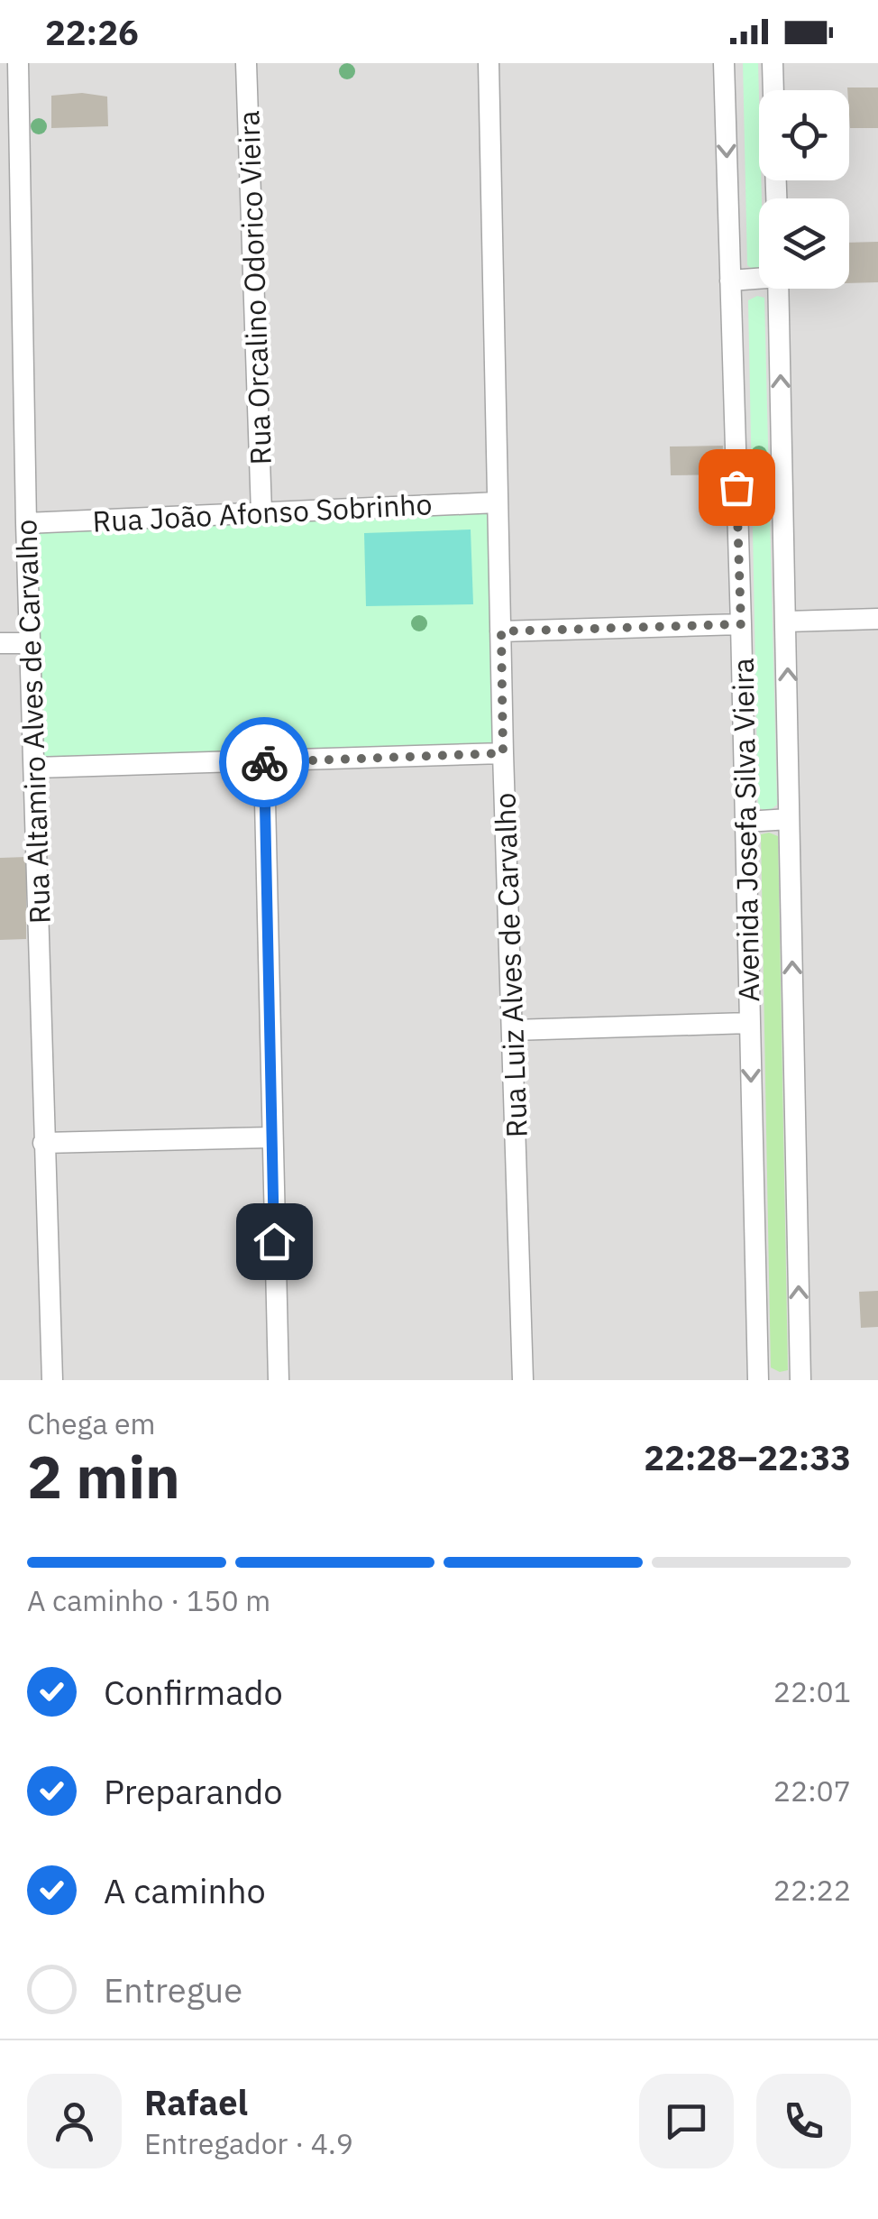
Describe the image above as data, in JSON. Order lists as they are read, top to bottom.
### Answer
{
  "streets": {
    "street": [
      "Rua Orcalino Odorico Vieira",
      "Rua João Afonso Sobrinho",
      "Rua Altamiro Alves de Carvalho",
      "Avenida Josefa Silva Vieira",
      "Rua Luiz Alves de Carvalho"
    ]
  },
  "crossings": [
    ["Rua Orcalino Odorico Vieira", "Rua João Afonso Sobrinho"],
    ["Rua João Afonso Sobrinho", "Rua Altamiro Alves de Carvalho"],
    ["Rua João Afonso Sobrinho", "Rua Luiz Alves de Carvalho"]
  ],
  "page": {
    "status": "22:26",
    "heading": ["2 min", "Chega em", "22:28–22:33"],
    "panel": ["Rafael", "Entregador · 4.9"],
    "bar": "A caminho · 150 m",
    "list": [
      ["Confirmado", "22:01"],
      ["Preparando", "22:07"],
      ["A caminho", "22:22"],
      "Entregue"
    ]
  }
}
